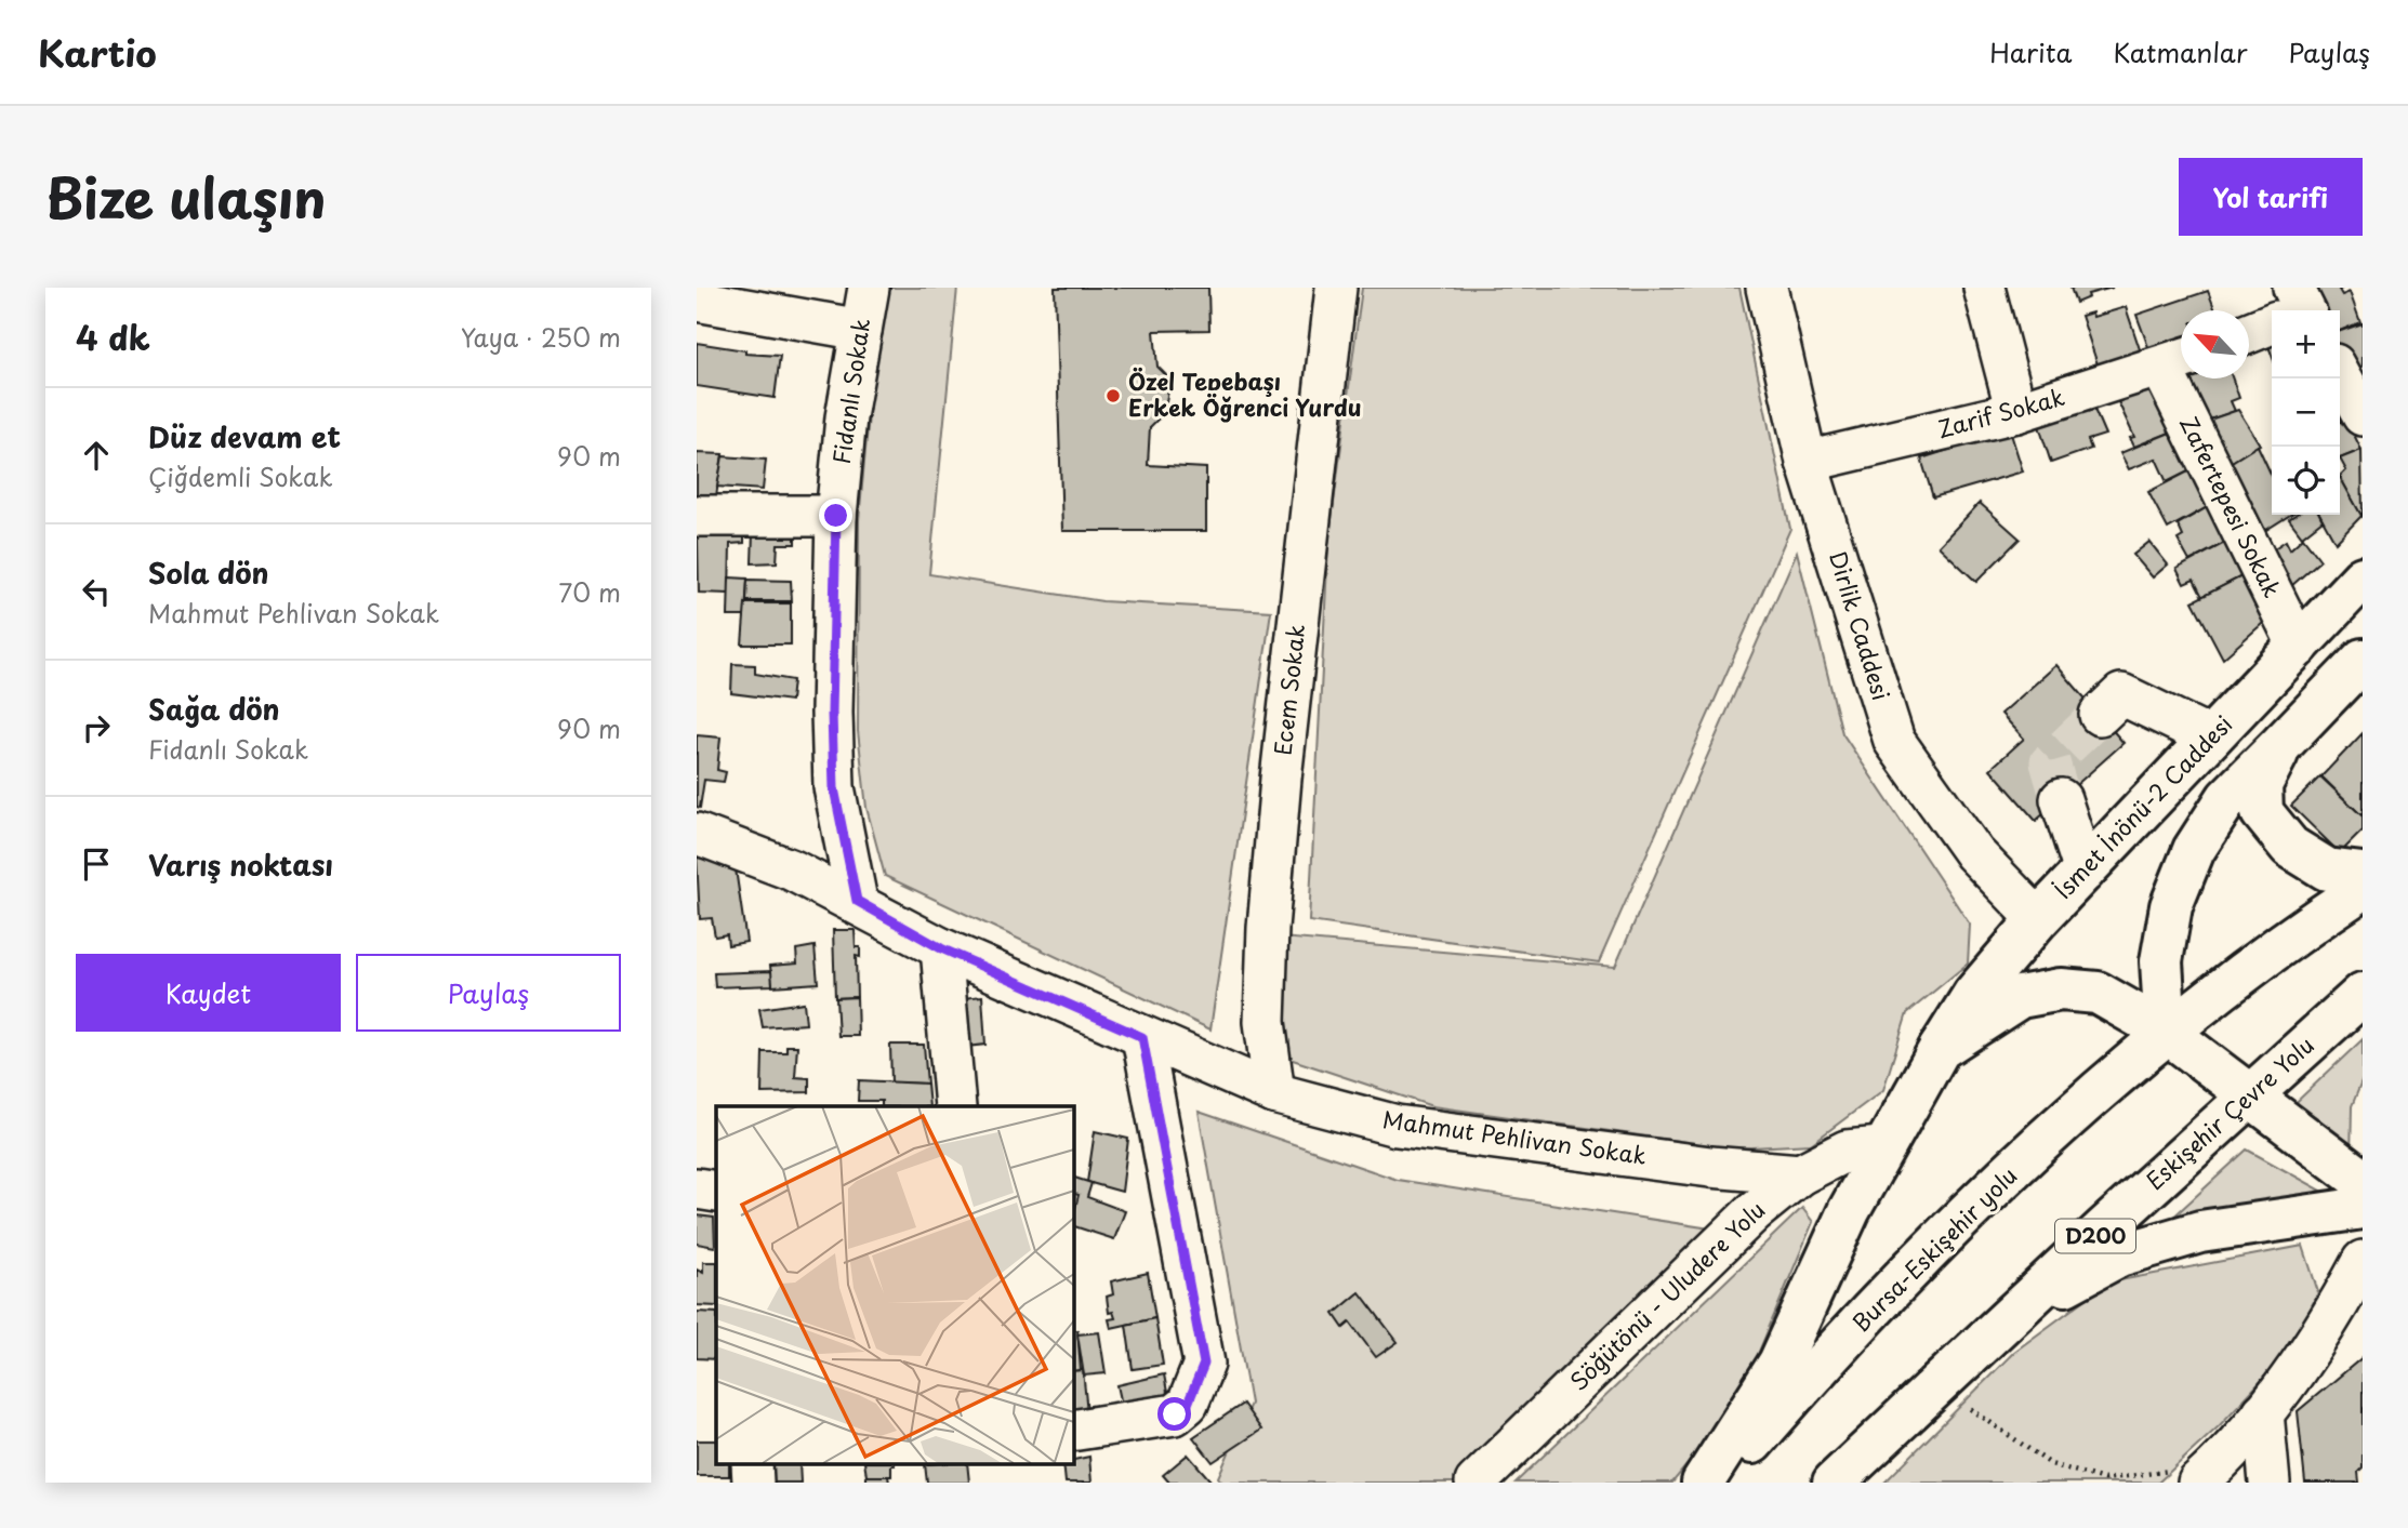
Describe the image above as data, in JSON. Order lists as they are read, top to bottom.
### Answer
{
  "streets": {
    "main road": [
      "İsmet İnönü-2 Caddesi",
      "Eskişehir Çevre Yolu",
      "D200",
      "Bursa-Eskişehir yolu"
    ],
    "street": [
      "Fidanlı Sokak",
      "Zarif Sokak",
      "Zafertepesi Sokak",
      "Dirlik Caddesi",
      "Ecem Sokak",
      "Mahmut Pehlivan Sokak",
      "Söğütönü - Uludere Yolu"
    ]
  },
  "crossings": [
    ["Fidanlı Sokak", "Mahmut Pehlivan Sokak"],
    ["Zarif Sokak", "Zafertepesi Sokak"],
    ["Zarif Sokak", "Dirlik Caddesi"],
    ["Zafertepesi Sokak", "İsmet İnönü-2 Caddesi"],
    ["Dirlik Caddesi", "İsmet İnönü-2 Caddesi"],
    ["Ecem Sokak", "Mahmut Pehlivan Sokak"],
    ["İsmet İnönü-2 Caddesi", "Söğütönü - Uludere Yolu"],
    ["Mahmut Pehlivan Sokak", "Söğütönü - Uludere Yolu"]
  ],
  "places": ["Özel Tepebaşı Erkek Öğrenci Yurdu"],
  "north": "top left",
  "page": {
    "header": "Kartio",
    "nav": ["Harita", "Katmanlar", "Paylaş"],
    "title": "Bize ulaşın",
    "buttons": [
      "Yol tarifi",
      ["Kaydet", "Paylaş"]
    ],
    "heading": ["4 dk", "Yaya · 250 m"],
    "map_buttons": ["+", "−"],
    "list": [
      ["Düz devam et", "Çiğdemli Sokak", "90 m"],
      ["Sola dön", "Mahmut Pehlivan Sokak", "70 m"],
      ["Sağa dön", "Fidanlı Sokak", "90 m"],
      "Varış noktası"
    ]
  }
}
